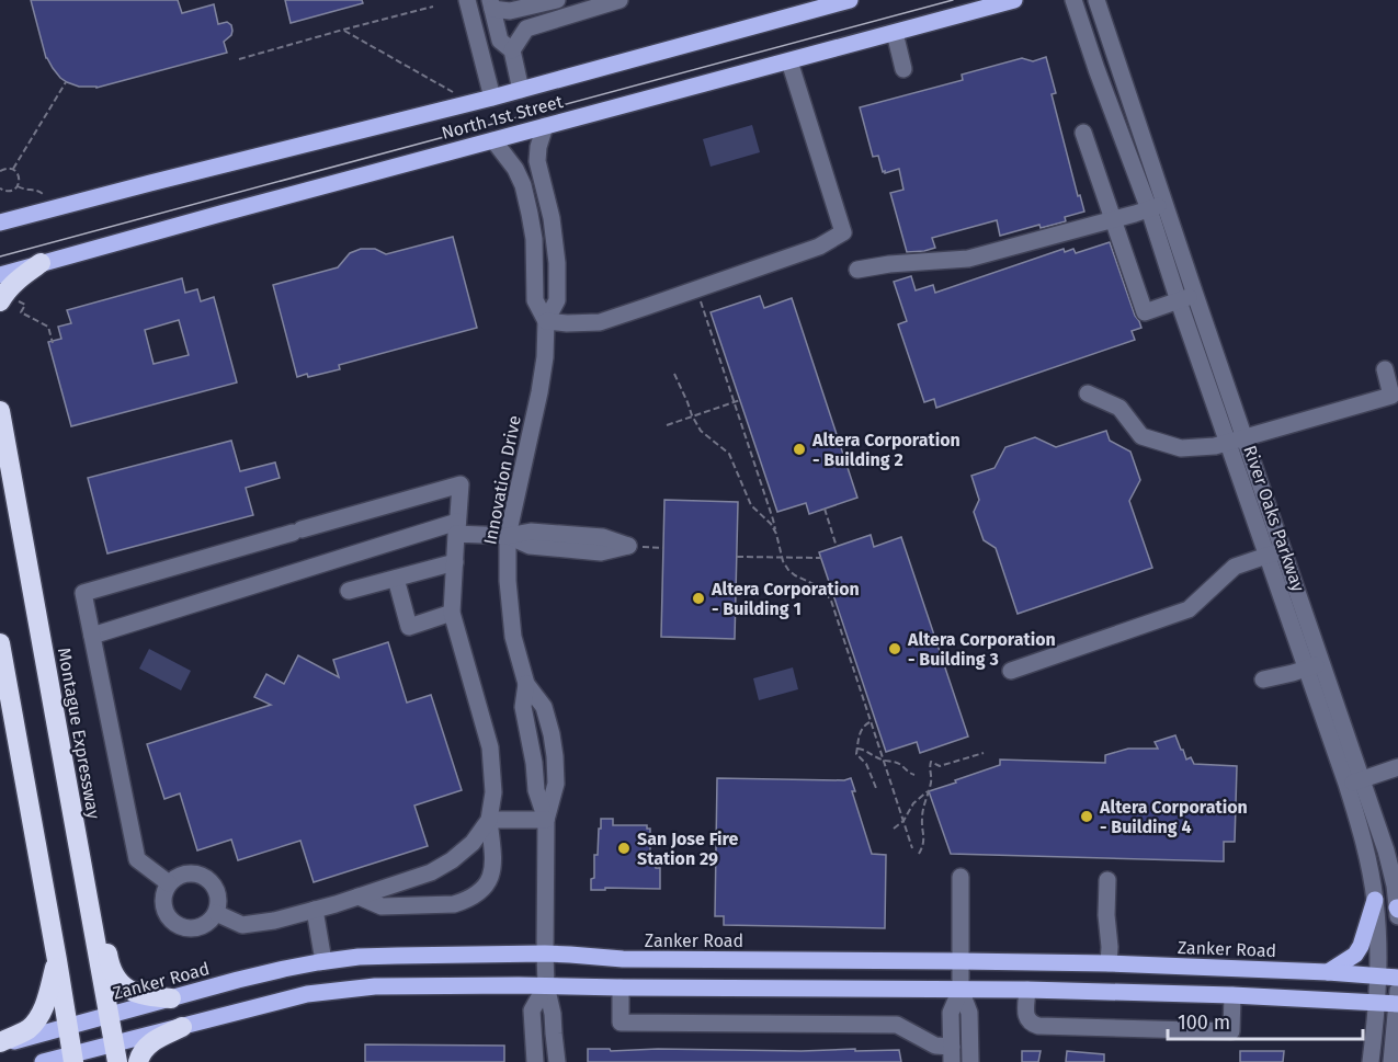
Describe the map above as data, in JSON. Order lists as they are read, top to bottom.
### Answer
{
  "streets": {
    "highway": ["Montague Expressway"],
    "main road": ["North 1st Street", "Zanker Road"],
    "street": ["Innovation Drive", "River Oaks Parkway"]
  },
  "crossings": [
    ["North 1st Street", "Innovation Drive"],
    ["Innovation Drive", "Zanker Road"],
    ["River Oaks Parkway", "Zanker Road"],
    ["Montague Expressway", "Zanker Road"]
  ],
  "places": [
    "Altera Corporation - Building 2",
    "Altera Corporation - Building 1",
    "Altera Corporation - Building 3",
    "Altera Corporation - Building 4",
    "San Jose Fire Station 29"
  ],
  "scale_bar": "100 m"
}
